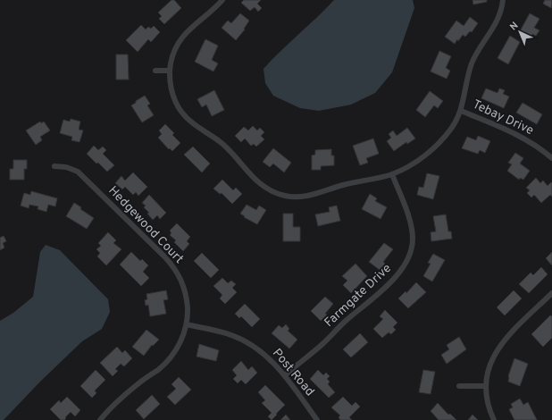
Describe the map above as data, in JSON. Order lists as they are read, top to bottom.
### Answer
{
  "streets": {
    "street": [
      "Tebay Drive",
      "Hedgewood Court",
      "Farmgate Drive",
      "Post Road"
    ]
  },
  "crossings": [
    ["Hedgewood Court", "Post Road"],
    ["Farmgate Drive", "Post Road"]
  ],
  "north": "top left"
}
